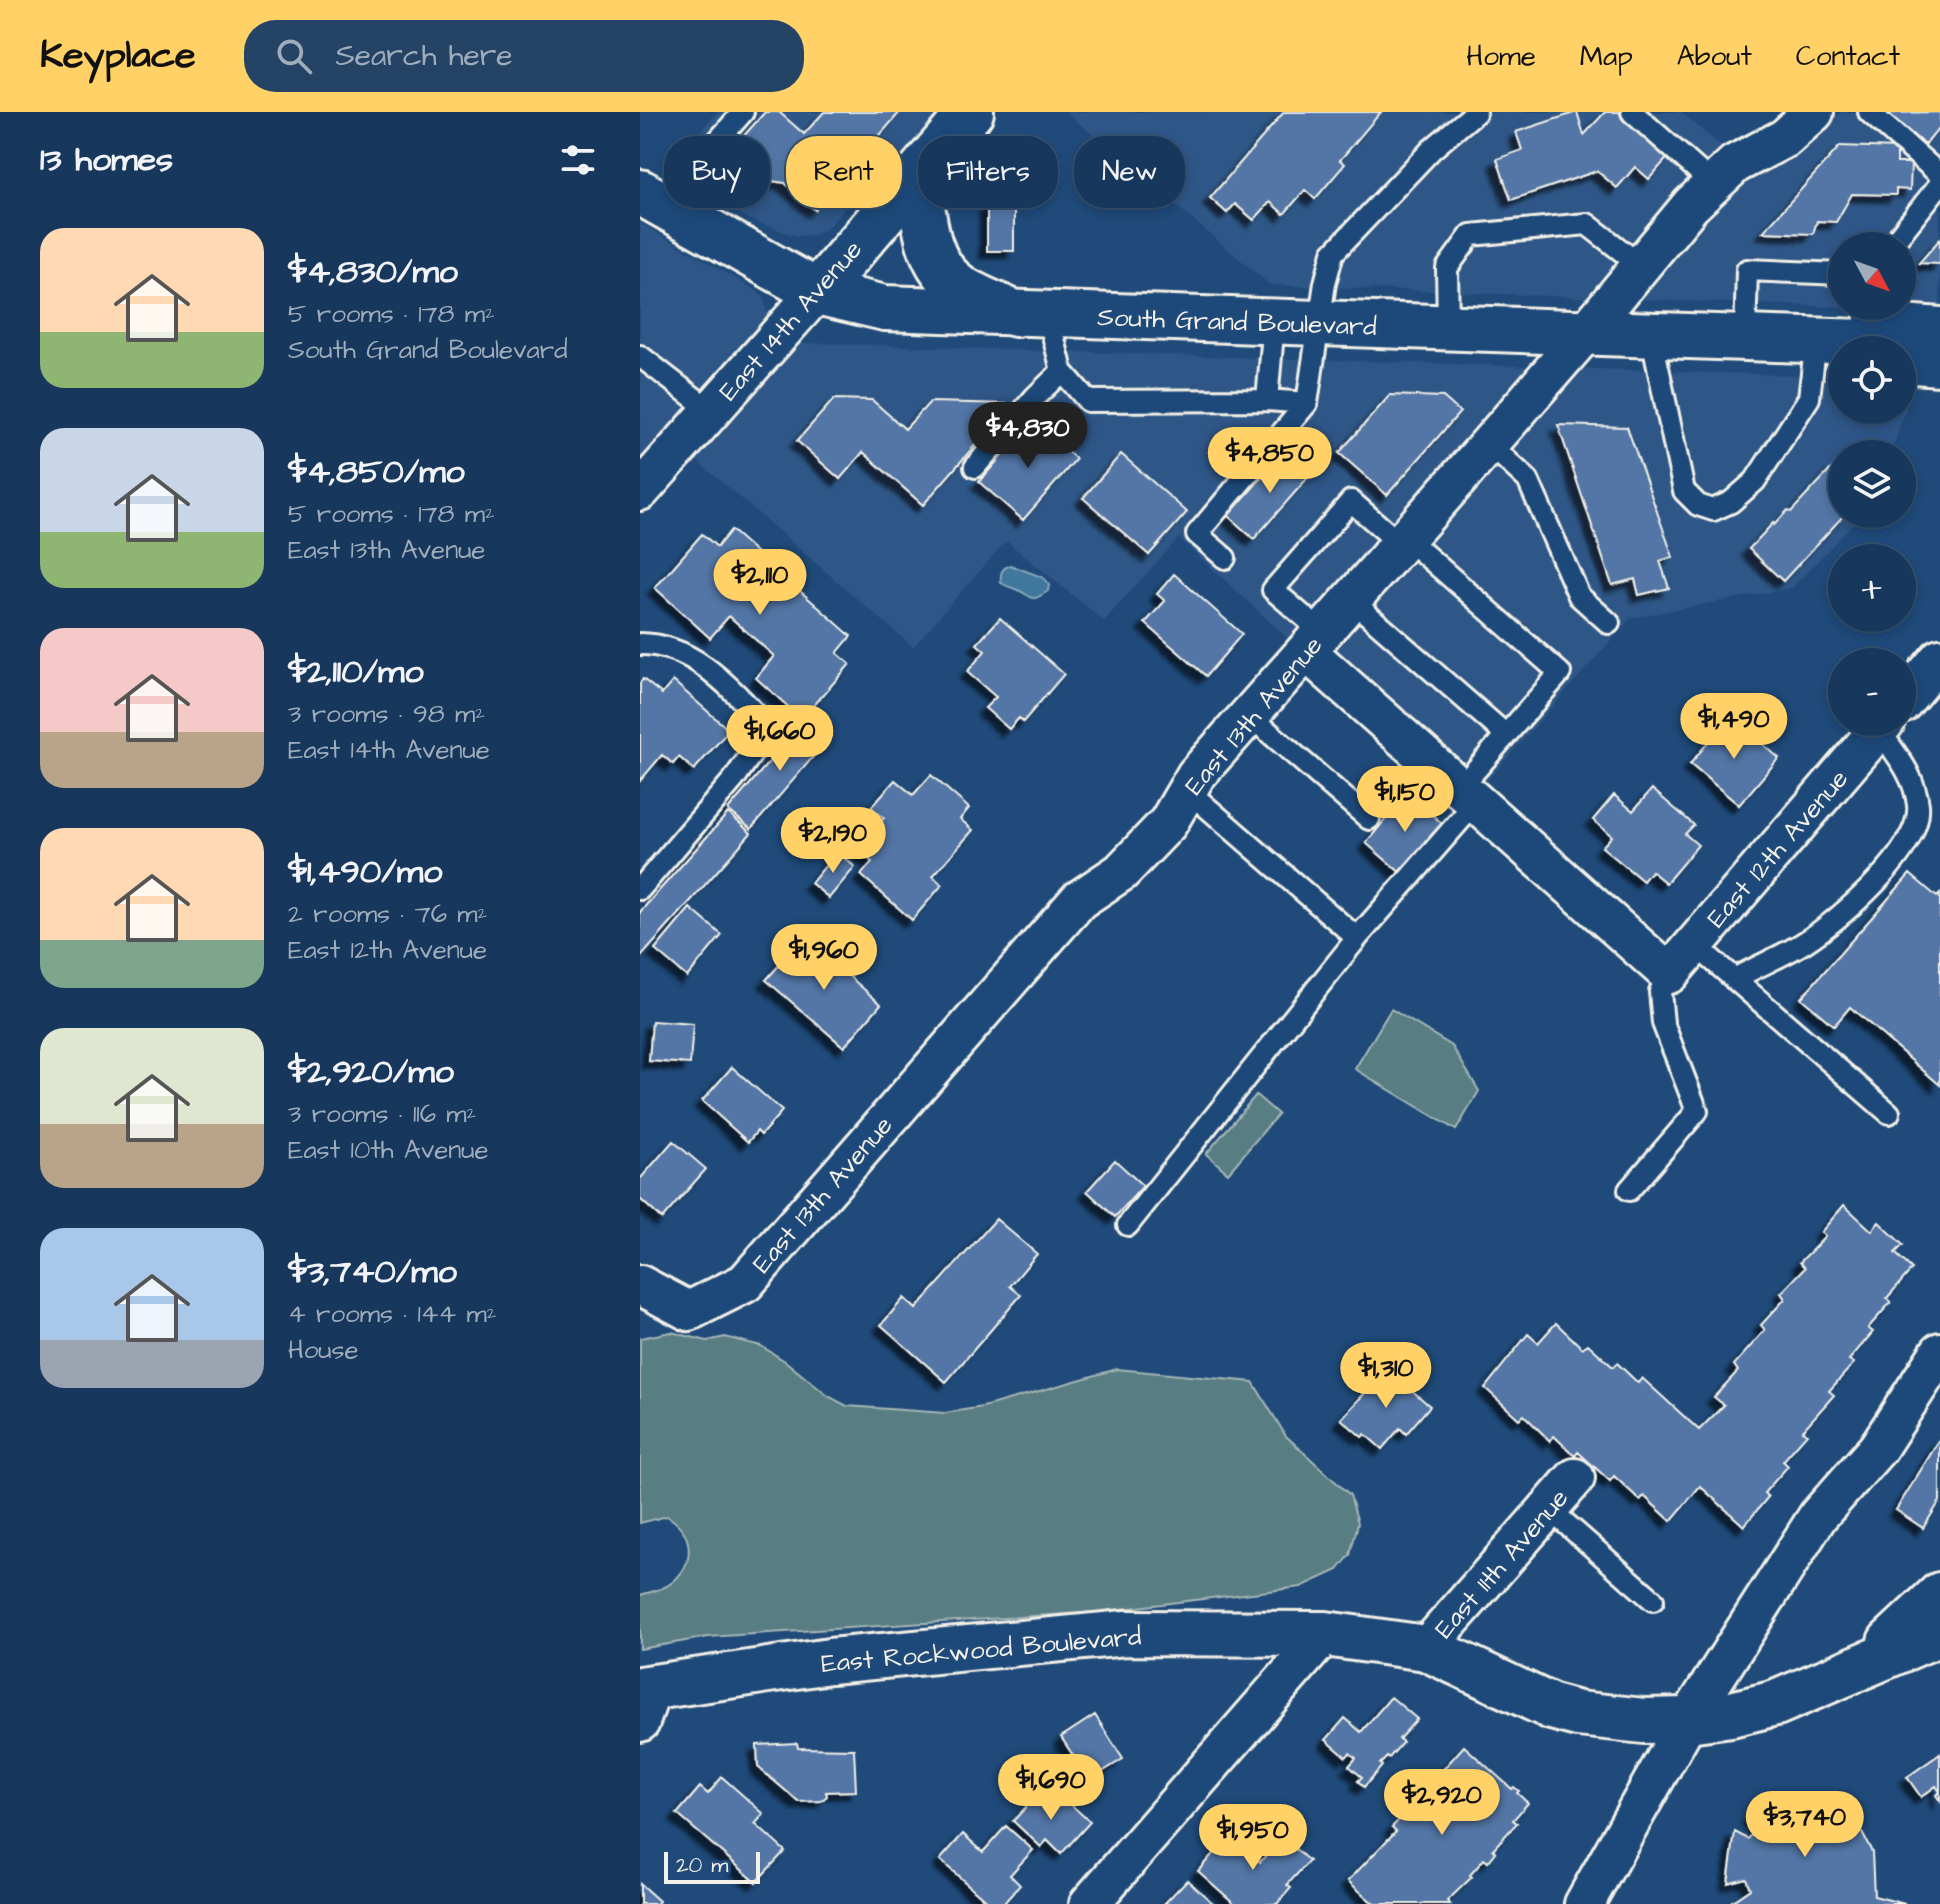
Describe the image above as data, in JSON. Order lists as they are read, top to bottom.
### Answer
{
  "streets": {
    "street": [
      "East 14th Avenue",
      "South Grand Boulevard",
      "East 13th Avenue",
      "East 12th Avenue",
      "East 11th Avenue",
      "East Rockwood Boulevard"
    ]
  },
  "crossings": [
    ["East 14th Avenue", "South Grand Boulevard"],
    ["South Grand Boulevard", "East 13th Avenue"],
    ["East 11th Avenue", "East Rockwood Boulevard"]
  ],
  "scale_bar": "20 m",
  "north": "bottom right",
  "page": {
    "header": "Keyplace",
    "search": "Search here",
    "nav": [
      "Home",
      "Map",
      "About",
      "Contact"
    ],
    "heading": "13 homes",
    "chip": [
      "Buy",
      "Rent",
      "Filters",
      "New"
    ],
    "list": [
      {
        "name": "$4,830/mo",
        "note": "5 rooms · 178 m² · South Grand Boulevard"
      },
      {
        "name": "$4,850/mo",
        "note": "5 rooms · 178 m² · East 13th Avenue"
      },
      {
        "name": "$2,110/mo",
        "note": "3 rooms · 98 m² · East 14th Avenue"
      },
      {
        "name": "$1,490/mo",
        "note": "2 rooms · 76 m² · East 12th Avenue"
      },
      {
        "name": "$2,920/mo",
        "note": "3 rooms · 116 m² · East 10th Avenue"
      },
      {
        "name": "$3,740/mo",
        "note": "4 rooms · 144 m² · House"
      }
    ],
    "map_buttons": ["+", "−"],
    "price": [
      "$4,830",
      "$4,850",
      "$2,110",
      "$1,490",
      "$1,660",
      "$1,150",
      "$2,190",
      "$1,960",
      "$1,310",
      "$1,690",
      "$2,920",
      "$3,740",
      "$1,950"
    ],
    "scale": "20 m"
  }
}
